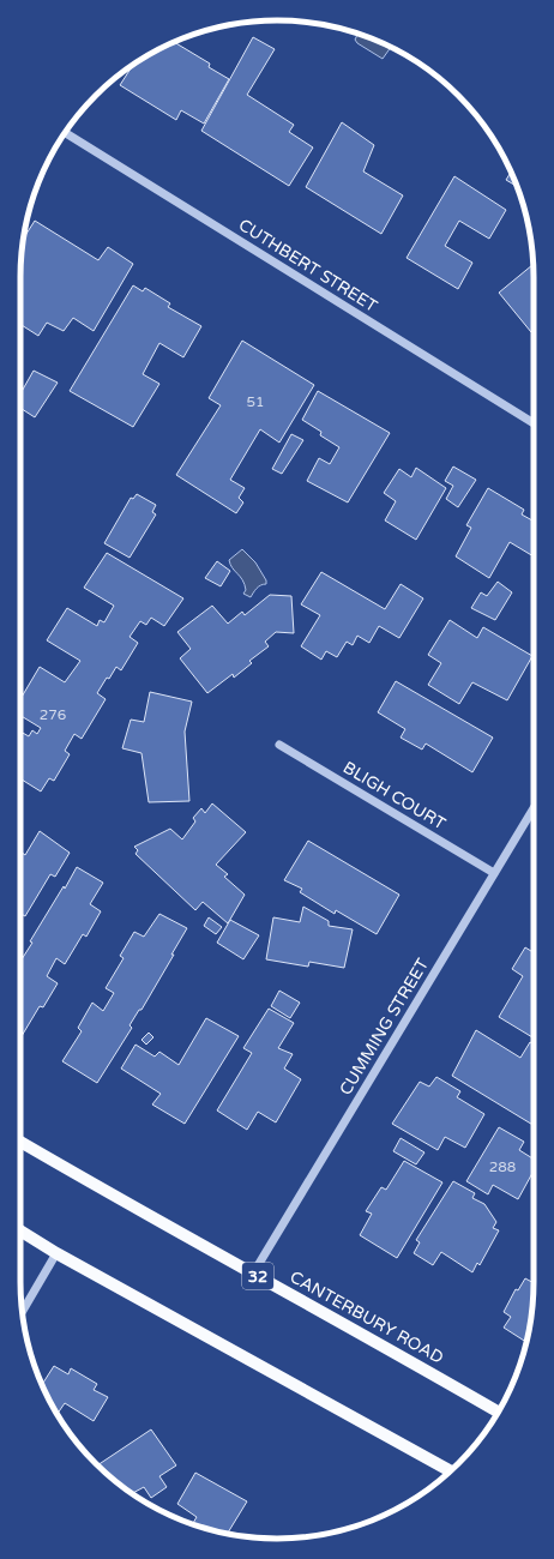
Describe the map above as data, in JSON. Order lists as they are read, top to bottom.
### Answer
{
  "streets": {
    "main road": ["32", "CANTERBURY ROAD"],
    "street": ["CUTHBERT STREET", "BLIGH COURT", "CUMMING STREET"]
  },
  "crossings": [
    ["BLIGH COURT", "CUMMING STREET"],
    ["CUMMING STREET", "CANTERBURY ROAD"]
  ],
  "house_numbers": ["51", "276", "288"]
}
